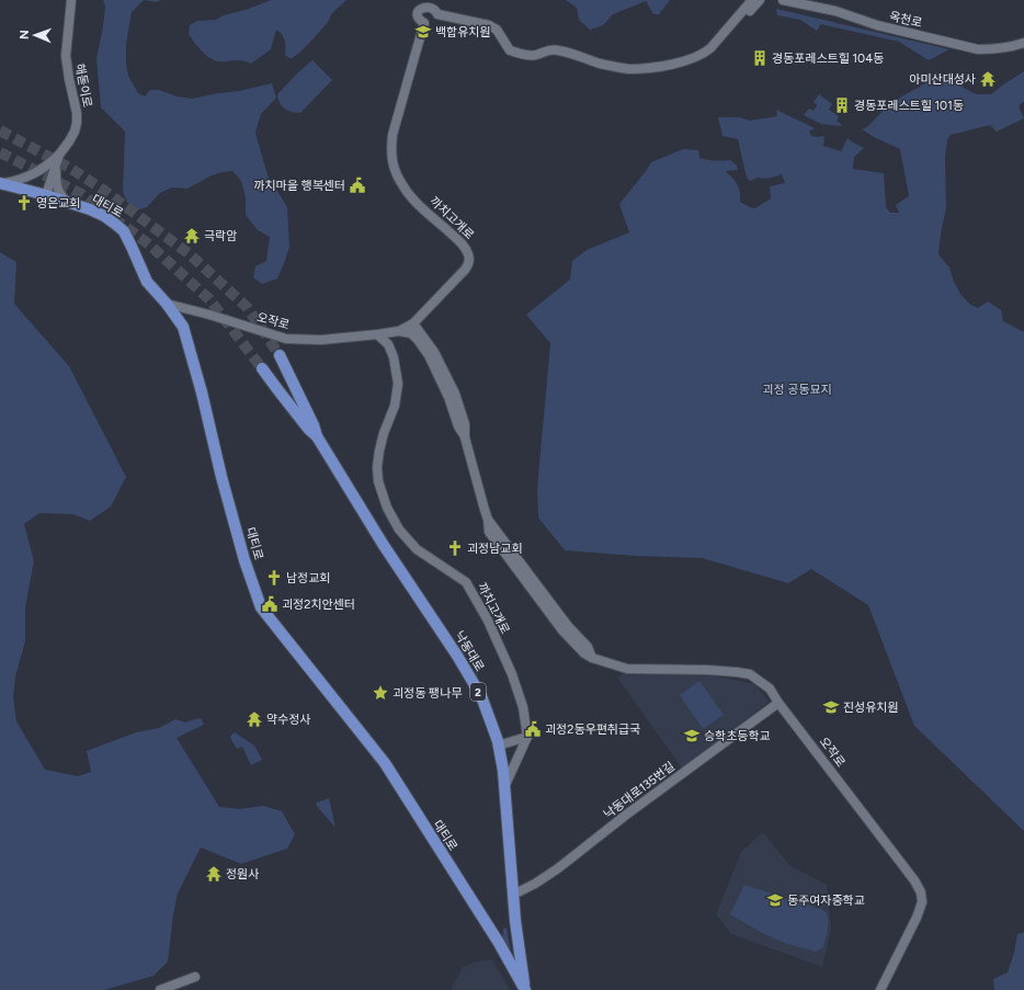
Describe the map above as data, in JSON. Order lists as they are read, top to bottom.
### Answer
{
  "streets": {
    "main road": ["대티로", "낙동대로", "2"],
    "street": [
      "옥천로",
      "해돋이로",
      "까치고개로",
      "오작로",
      "낙동대로135번길"
    ]
  },
  "crossings": [
    ["해돋이로", "대티로"],
    ["대티로", "오작로"],
    ["대티로", "낙동대로"],
    ["까치고개로", "오작로"],
    ["오작로", "낙동대로135번길"],
    ["낙동대로", "낙동대로135번길"]
  ],
  "parks": ["괴정 공동묘지"],
  "places": {
    "school or university": [
      "백합유치원",
      "진성유치원",
      "승학초등학교",
      "동주여자중학교"
    ],
    "building": ["경동포레스트힐 104동", "경동포레스트힐 101동"],
    "temple": [
      "아미산대성사",
      "극락암",
      "약수정사",
      "정원사"
    ],
    "public building": ["까치마을 행복센터", "괴정2치안센터", "괴정2동우편취급국"],
    "church": ["영은교회", "괴정남교회", "남정교회"],
    "place": ["괴정동 팽나무"]
  },
  "north": "left"
}
